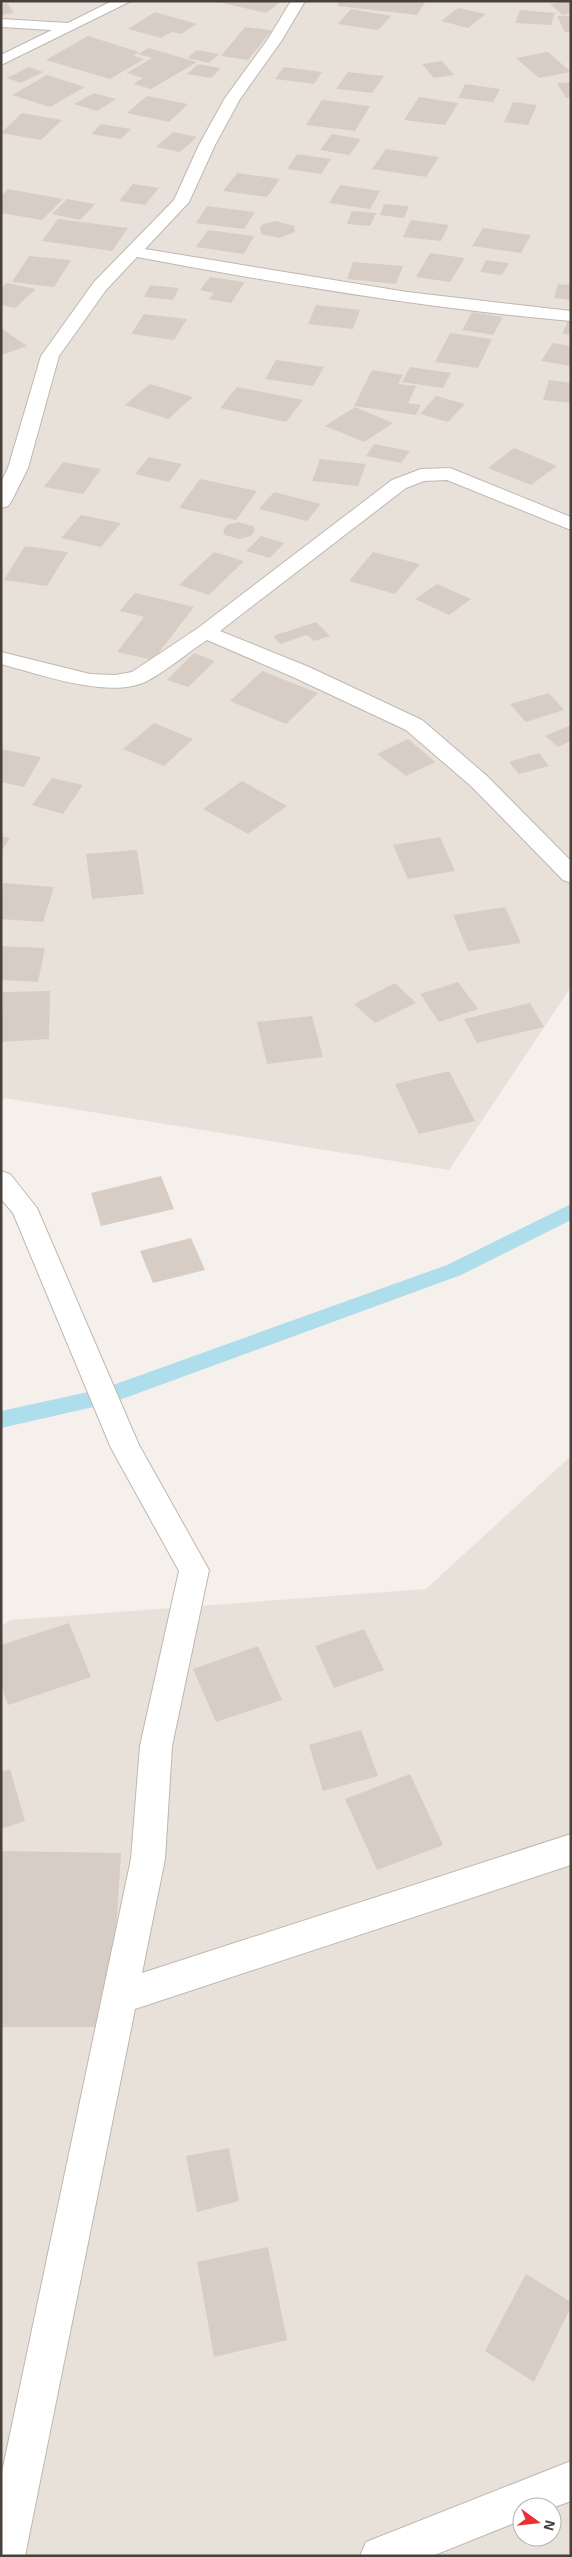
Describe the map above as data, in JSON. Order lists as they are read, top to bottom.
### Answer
{
  "north": "right"
}
